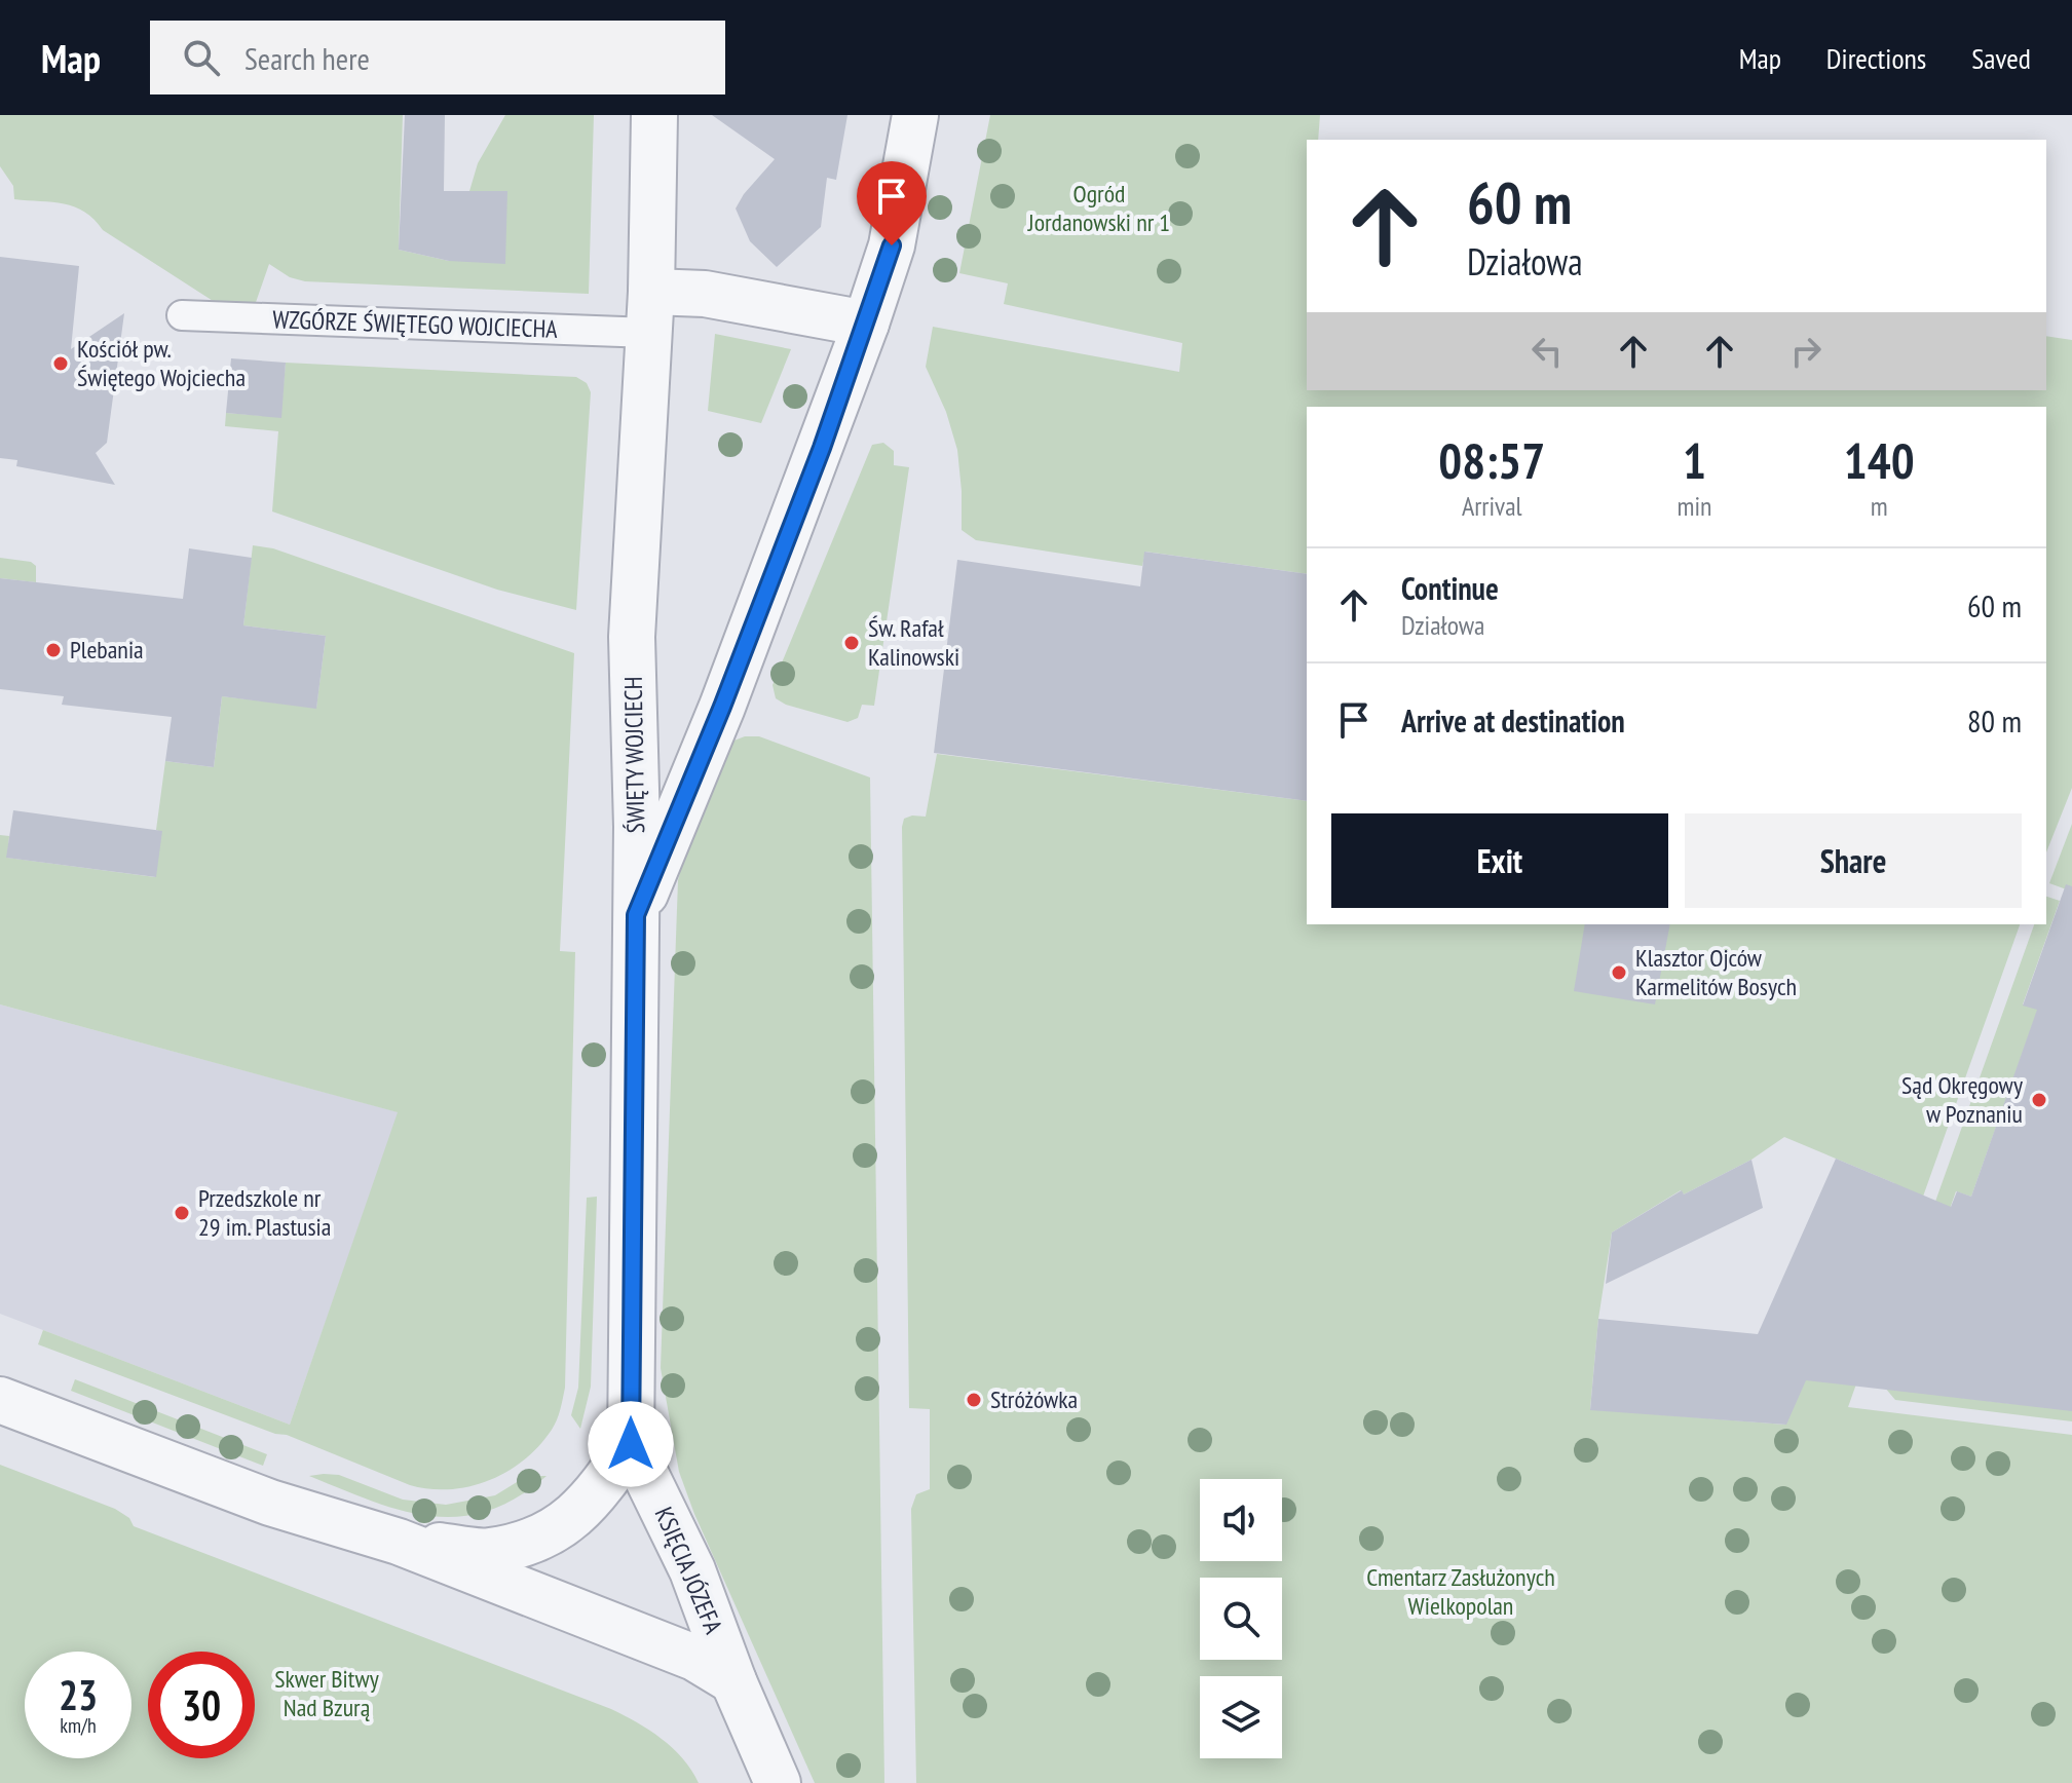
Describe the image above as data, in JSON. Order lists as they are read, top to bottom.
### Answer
{
  "streets": {
    "street": ["ŚWIĘTY WOJCIECH", "KSIĘCIA JÓZEFA"],
    "lane": ["WZGÓRZE ŚWIĘTEGO WOJCIECHA"]
  },
  "crossings": [
    ["WZGÓRZE ŚWIĘTEGO WOJCIECHA", "ŚWIĘTY WOJCIECH"],
    ["ŚWIĘTY WOJCIECH", "KSIĘCIA JÓZEFA"]
  ],
  "parks": ["Ogród Jordanowski nr 1", "Cmentarz Zasłużonych Wielkopolan", "Skwer Bitwy Nad Bzurą"],
  "places": [
    "Kościół pw. Świętego Wojciecha",
    "Św. Rafał Kalinowski",
    "Plebania",
    "Klasztor Ojców Karmelitów Bosych",
    "Sąd Okręgowy w Poznaniu",
    "Przedszkole nr 29 im. Plastusia",
    "Stróżówka"
  ],
  "page": {
    "header": "Map",
    "search": "Search here",
    "nav": ["Map", "Directions", "Saved"],
    "turn": ["60 m", "Działowa"],
    "eta": [
      "08:57",
      "Arrival",
      "1",
      "min",
      "140",
      "m"
    ],
    "list": [
      {
        "name": "Continue",
        "note": "Działowa",
        "value": "60 m"
      },
      {
        "name": "Arrive at destination",
        "value": "80 m"
      }
    ],
    "buttons": ["Exit", "Share"],
    "speed": "23 km/h",
    "limit": "30"
  }
}
